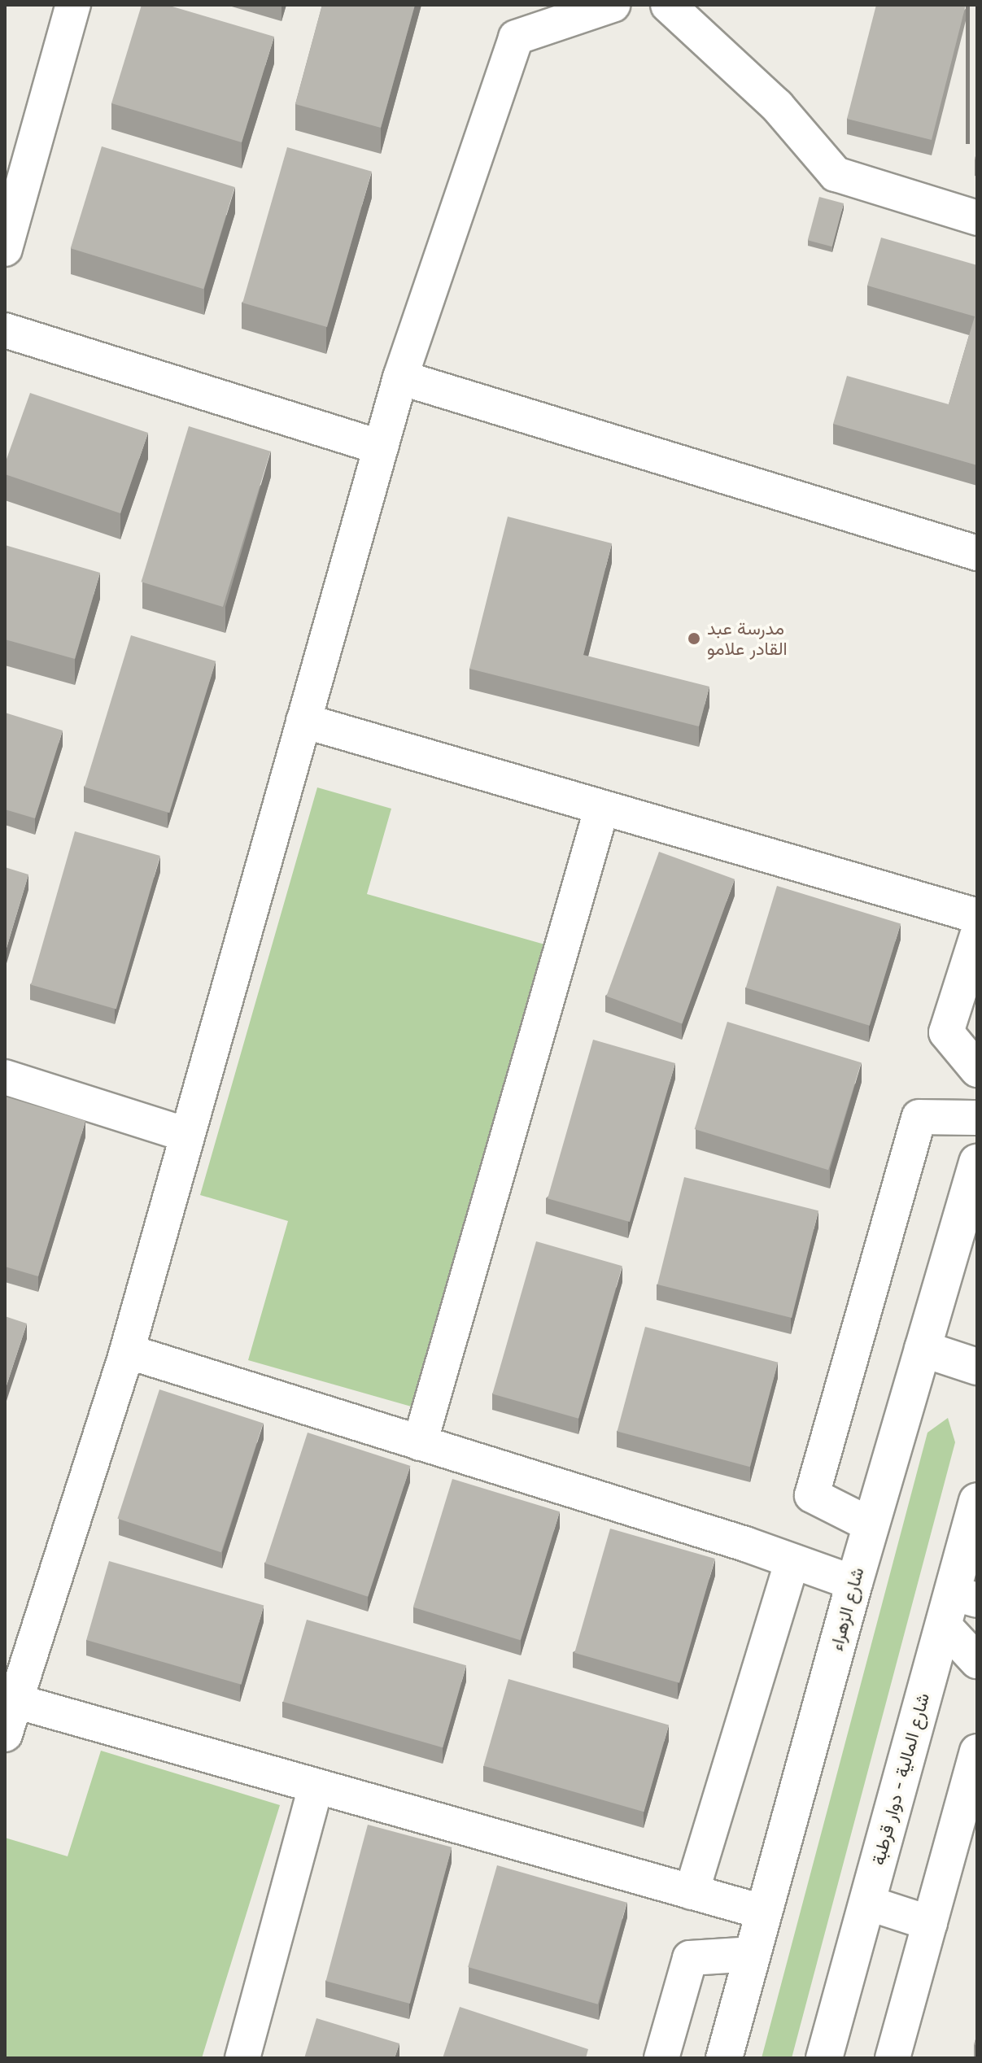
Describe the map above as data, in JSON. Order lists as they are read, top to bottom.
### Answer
{
  "streets": {
    "main road": ["شارع الزهراء", "شارع المالية - دوار قرطبة"]
  },
  "places": ["مدرسة عبد القادر علامو"]
}
